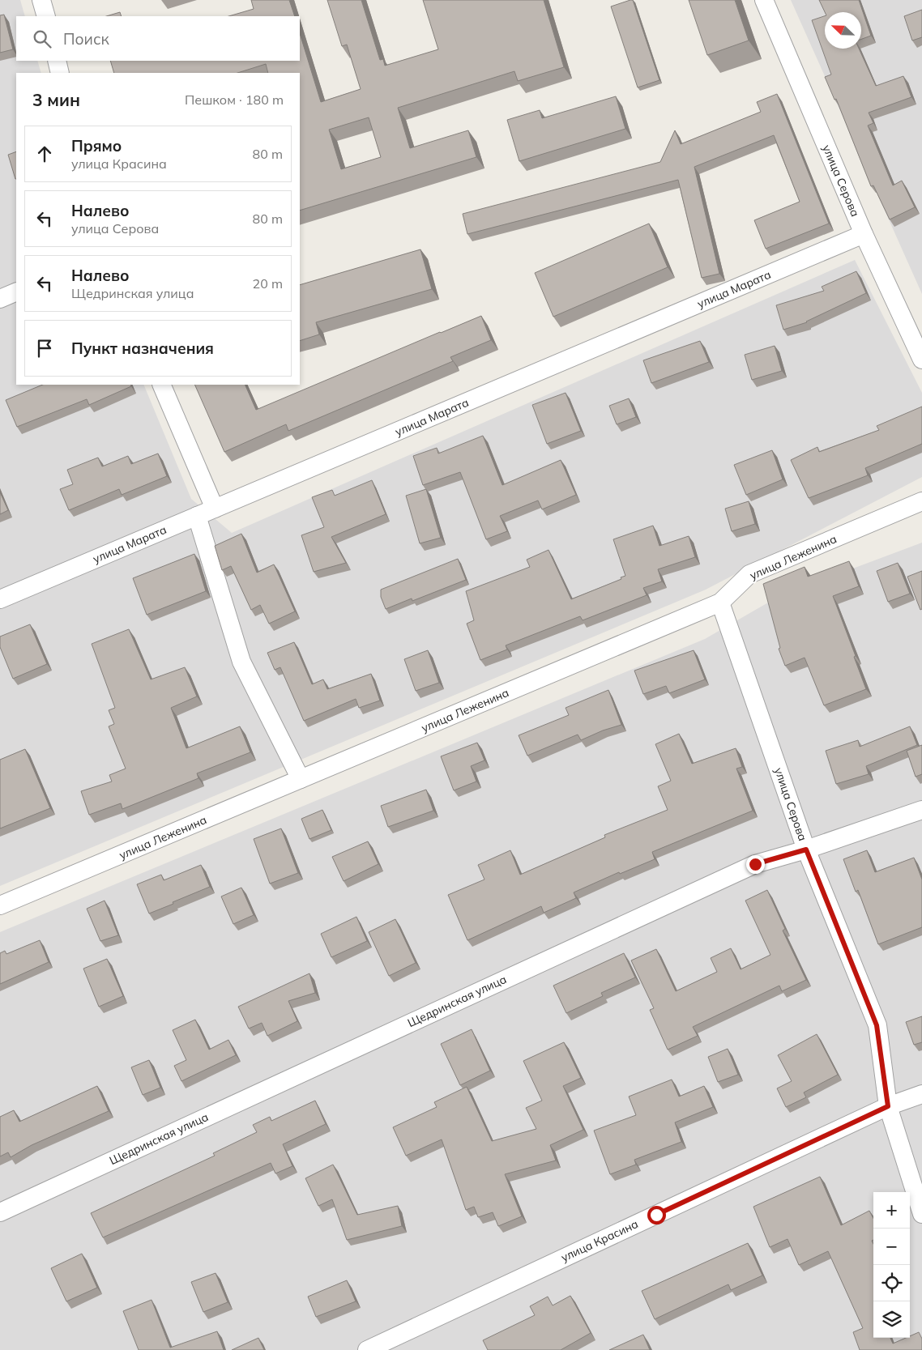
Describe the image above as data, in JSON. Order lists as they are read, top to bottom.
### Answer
{
  "streets": {
    "street": [
      "улица Серова",
      "улица Марата",
      "улица Леженина",
      "Щедринская улица",
      "улица Красина"
    ]
  },
  "crossings": [
    ["улица Серова", "улица Марата"],
    ["улица Серова", "улица Леженина"],
    ["улица Серова", "Щедринская улица"],
    ["улица Серова", "улица Красина"]
  ],
  "north": "top left",
  "page": {
    "search": "Поиск",
    "heading": ["3 мин", "Пешком · 180 m"],
    "list": [
      ["Прямо", "улица Красина", "80 m"],
      ["Налево", "улица Серова", "80 m"],
      ["Налево", "Щедринская улица", "20 m"],
      "Пункт назначения"
    ],
    "map_buttons": ["+", "−"]
  }
}
